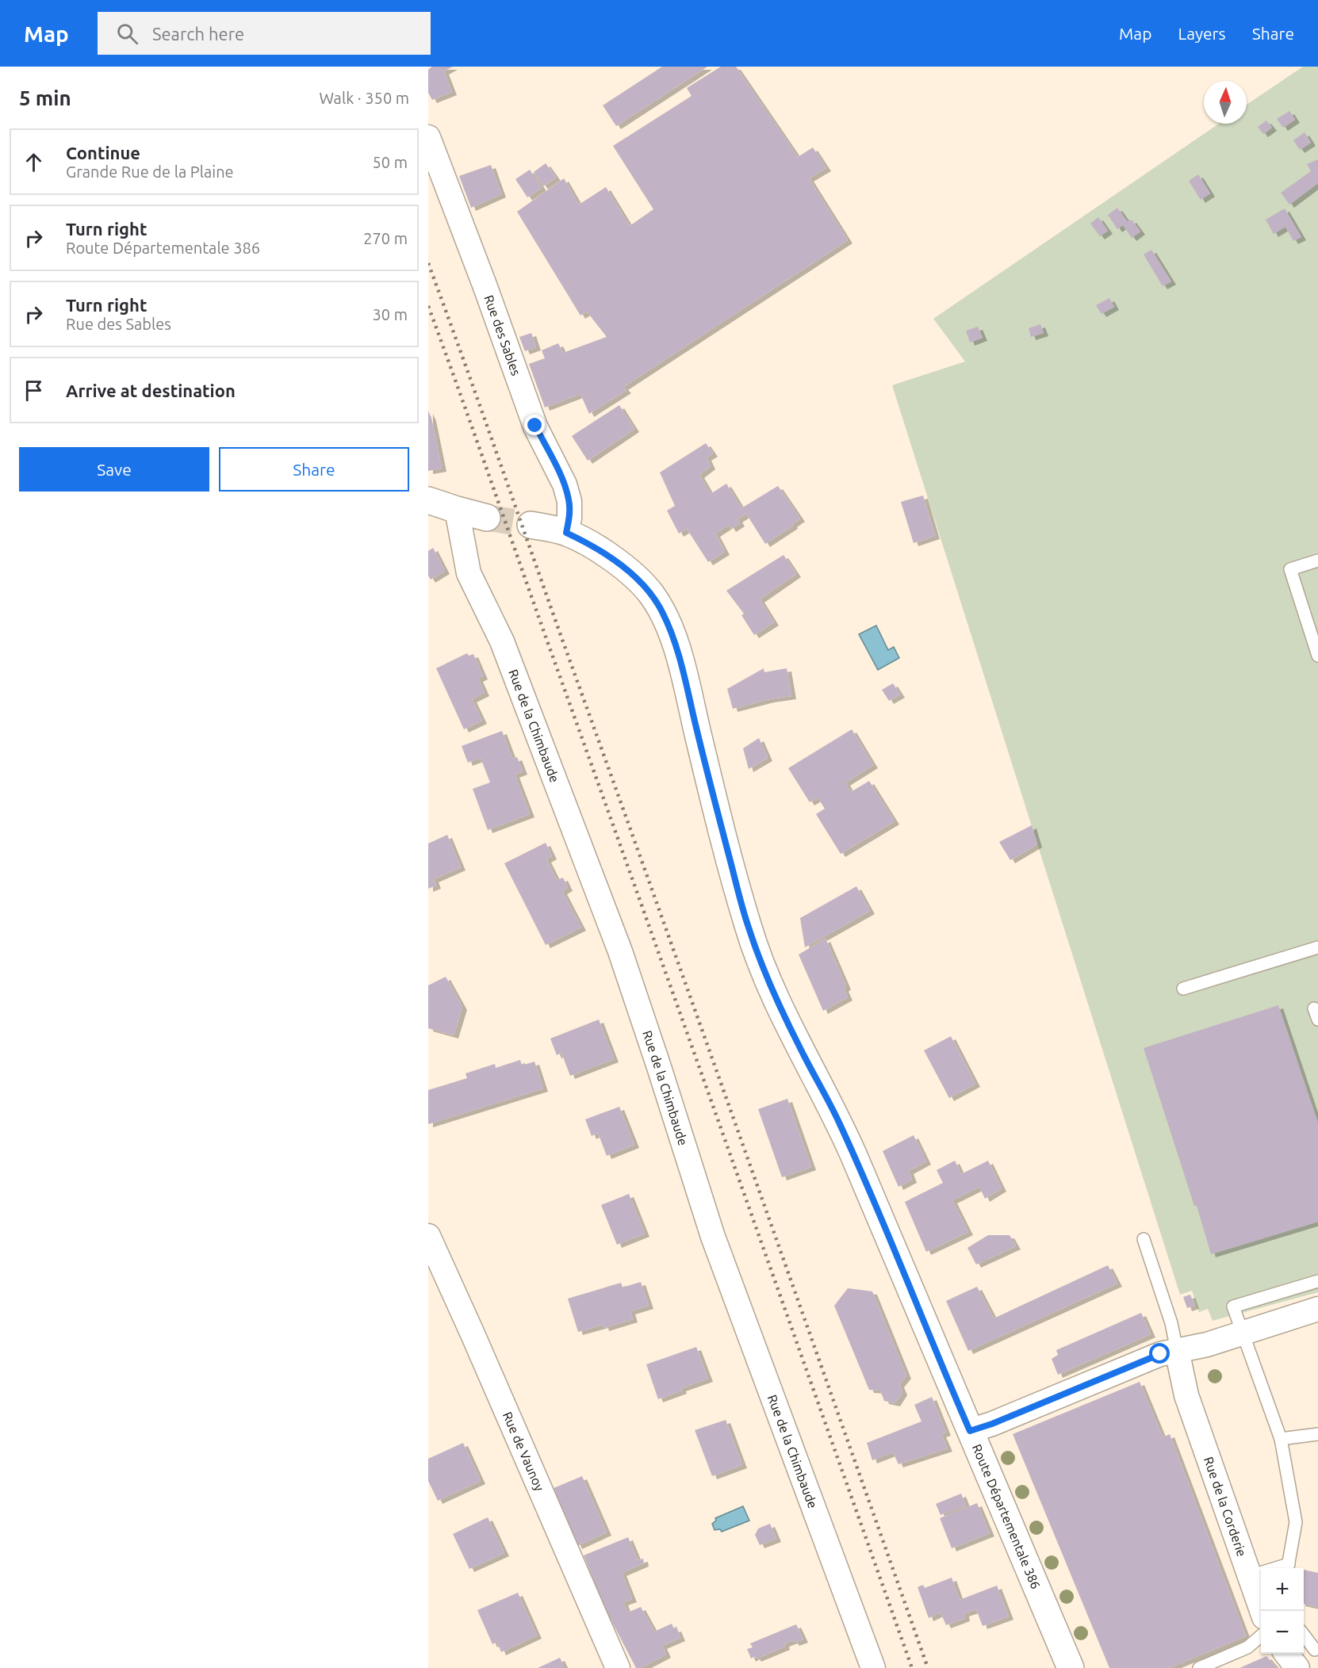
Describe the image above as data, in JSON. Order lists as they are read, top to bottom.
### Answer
{
  "streets": {
    "main road": ["Route Départementale 386"],
    "street": [
      "Rue des Sables",
      "Rue de la Chimbaude",
      "Rue de Vaunoy",
      "Rue de la Corderie"
    ]
  },
  "crossings": [
    ["Rue des Sables", "Route Départementale 386"]
  ],
  "north": "top",
  "page": {
    "header": "Map",
    "search": "Search here",
    "nav": ["Map", "Layers", "Share"],
    "heading": ["5 min", "Walk · 350 m"],
    "list": [
      ["Continue", "Grande Rue de la Plaine", "50 m"],
      ["Turn right", "Route Départementale 386", "270 m"],
      ["Turn right", "Rue des Sables", "30 m"],
      "Arrive at destination"
    ],
    "buttons": ["Save", "Share"],
    "map_buttons": ["+", "−"]
  }
}
